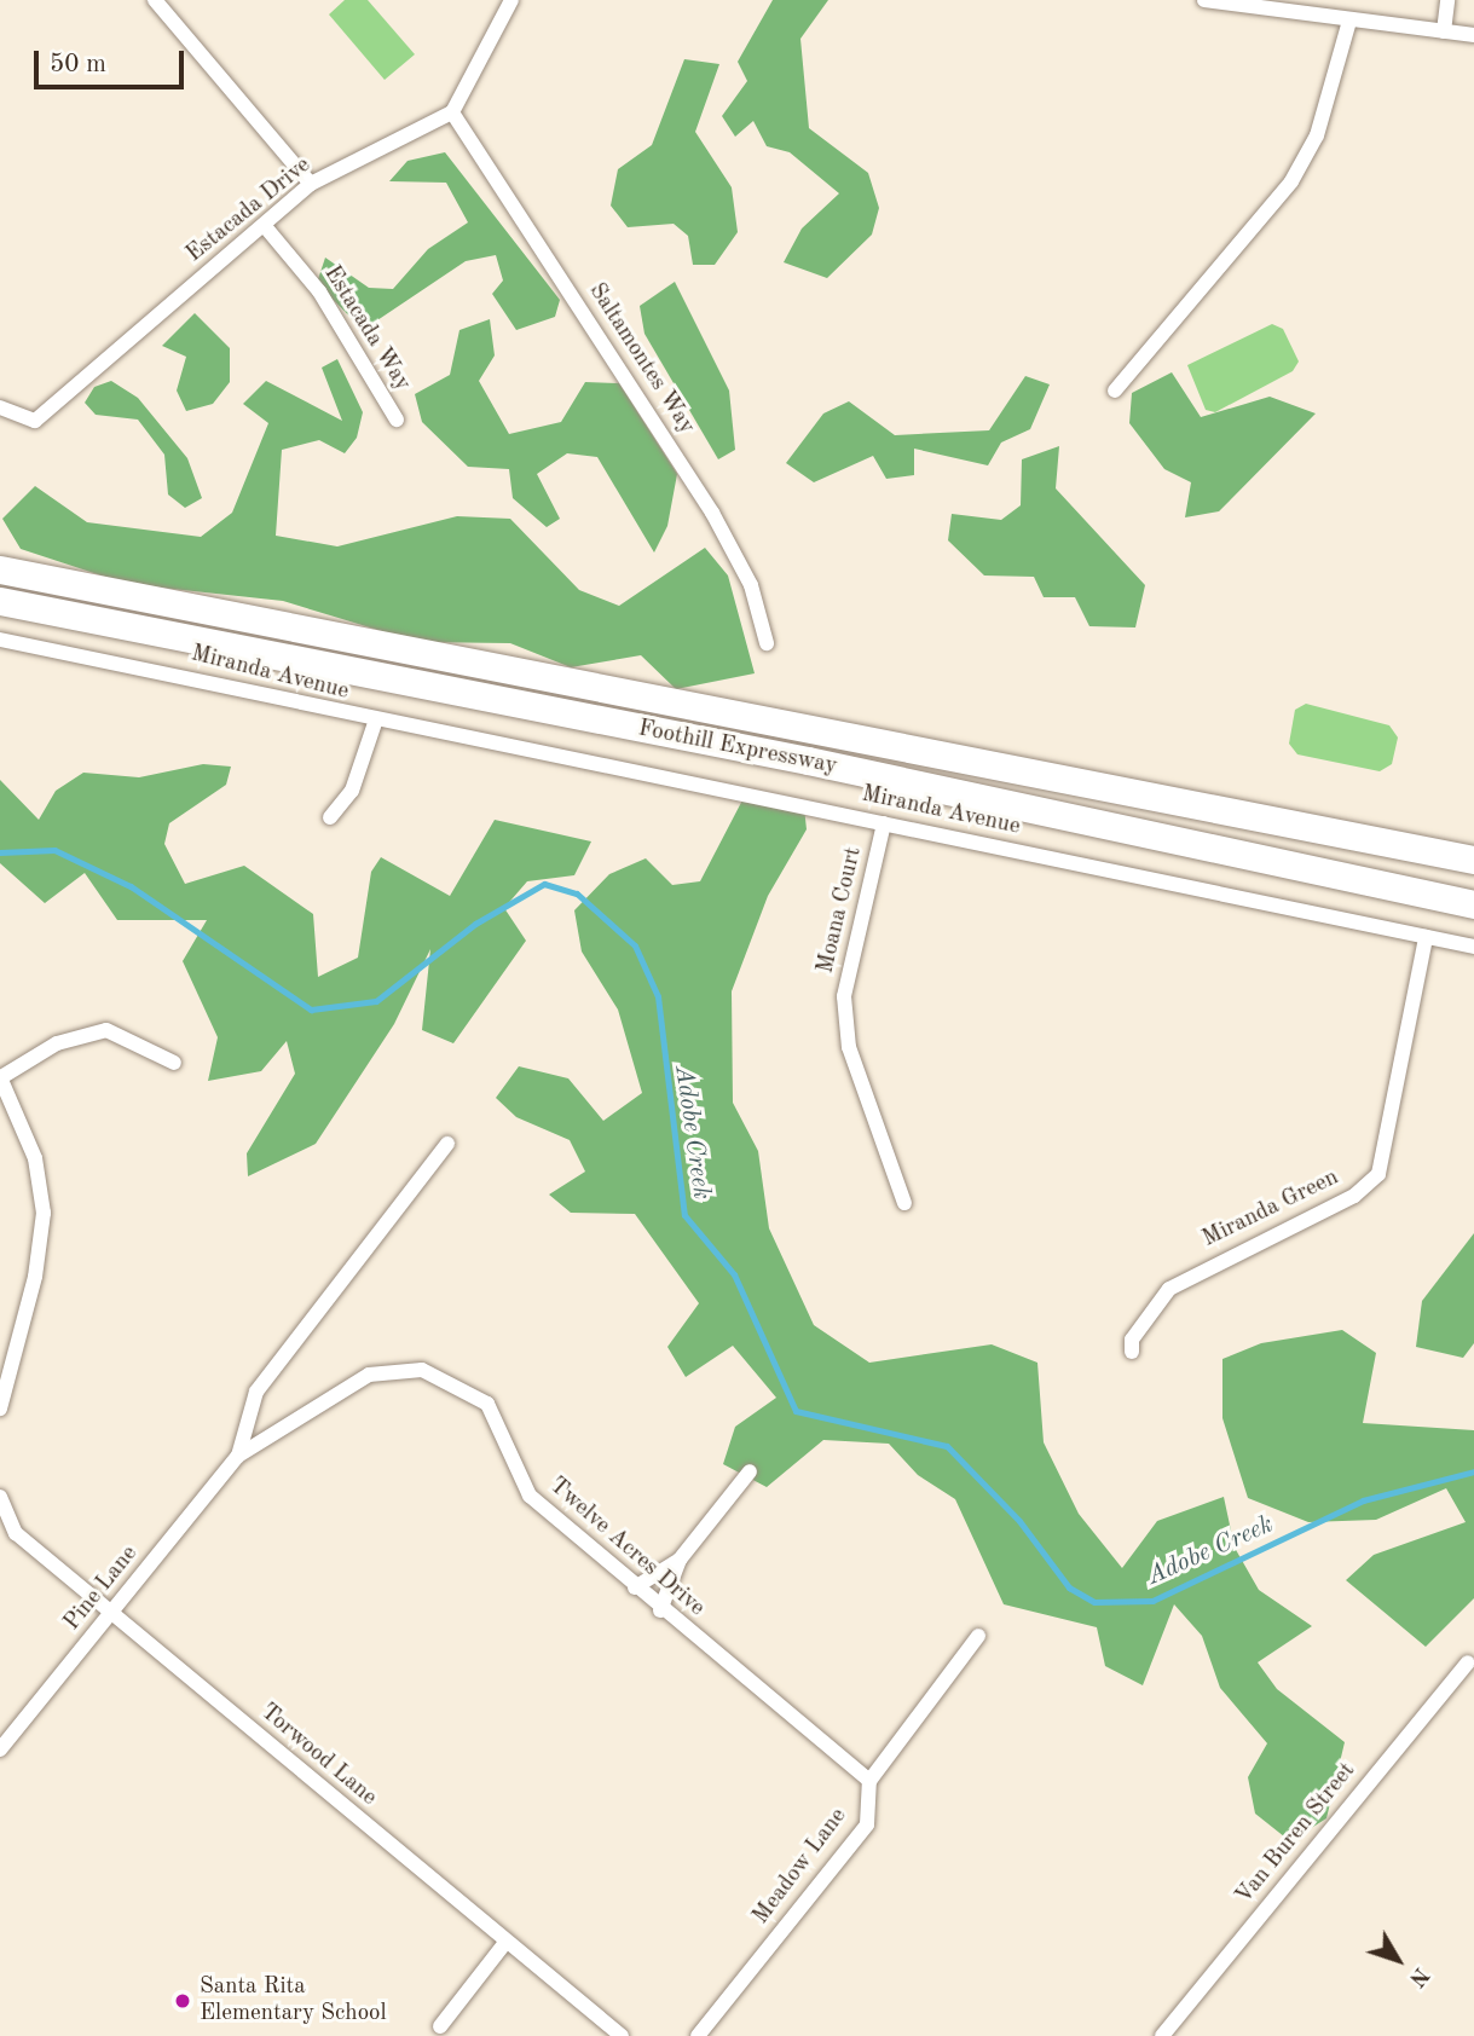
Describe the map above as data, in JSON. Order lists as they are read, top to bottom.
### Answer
{
  "streets": {
    "highway": ["Foothill Expressway"],
    "street": [
      "Estacada Drive",
      "Estacada Way",
      "Saltamontes Way",
      "Miranda Avenue",
      "Moana Court",
      "Miranda Green",
      "Twelve Acres Drive",
      "Pine Lane",
      "Torwood Lane",
      "Van Buren Street",
      "Meadow Lane"
    ]
  },
  "crossings": [
    ["Estacada Drive", "Estacada Way"],
    ["Estacada Drive", "Saltamontes Way"],
    ["Miranda Avenue", "Moana Court"],
    ["Miranda Avenue", "Miranda Green"],
    ["Twelve Acres Drive", "Pine Lane"],
    ["Twelve Acres Drive", "Meadow Lane"],
    ["Pine Lane", "Torwood Lane"]
  ],
  "water": ["Adobe Creek"],
  "places": ["Santa Rita Elementary School"],
  "scale_bar": "50 m",
  "north": "bottom right"
}
